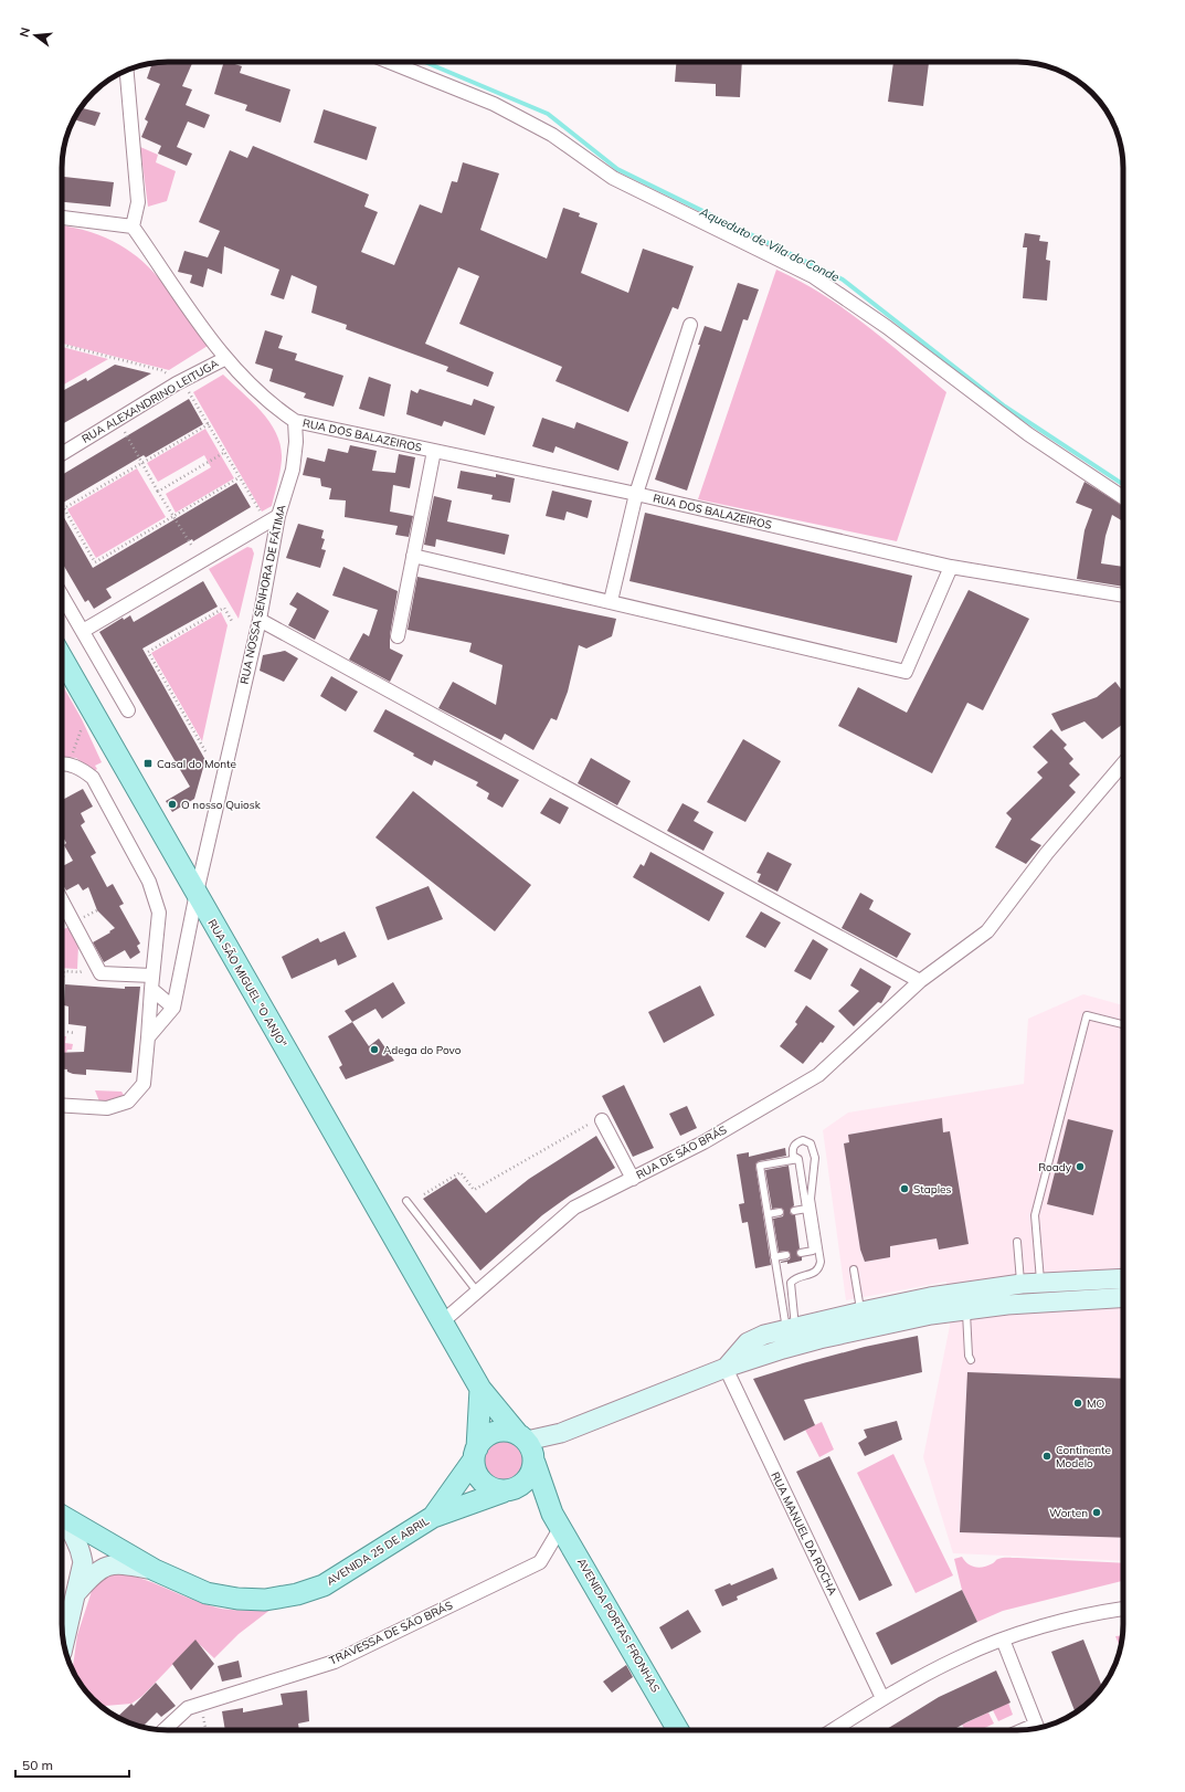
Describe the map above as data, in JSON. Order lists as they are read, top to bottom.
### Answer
{
  "streets": {
    "main road": ["RUA SÃO MIGUEL \"O ANJO\"", "AVENIDA 25 DE ABRIL", "AVENIDA PORTAS FRONHAS"],
    "street": [
      "RUA ALEXANDRINO LEITUGA",
      "RUA DOS BALAZEIROS",
      "RUA NOSSA SENHORA DE FÁTIMA",
      "RUA DE SÃO BRÁS",
      "RUA MANUEL DA ROCHA",
      "TRAVESSA DE SÃO BRÁS"
    ]
  },
  "crossings": [
    ["RUA DOS BALAZEIROS", "RUA NOSSA SENHORA DE FÁTIMA"],
    ["RUA NOSSA SENHORA DE FÁTIMA", "RUA SÃO MIGUEL \"O ANJO\""],
    ["RUA SÃO MIGUEL \"O ANJO\"", "RUA DE SÃO BRÁS"],
    ["RUA SÃO MIGUEL \"O ANJO\"", "AVENIDA PORTAS FRONHAS"],
    ["RUA DE SÃO BRÁS", "AVENIDA PORTAS FRONHAS"],
    ["AVENIDA 25 DE ABRIL", "AVENIDA PORTAS FRONHAS"],
    ["AVENIDA PORTAS FRONHAS", "TRAVESSA DE SÃO BRÁS"]
  ],
  "water": ["Aqueduto de Vila do Conde"],
  "places": {
    "transit": ["Casal do Monte"],
    "other": [
      "O nosso Quiosk",
      "Adega do Povo",
      "Roady",
      "Staples",
      "MO",
      "Continente Modelo",
      "Worten"
    ]
  },
  "scale_bar": "50 m",
  "north": "left"
}
